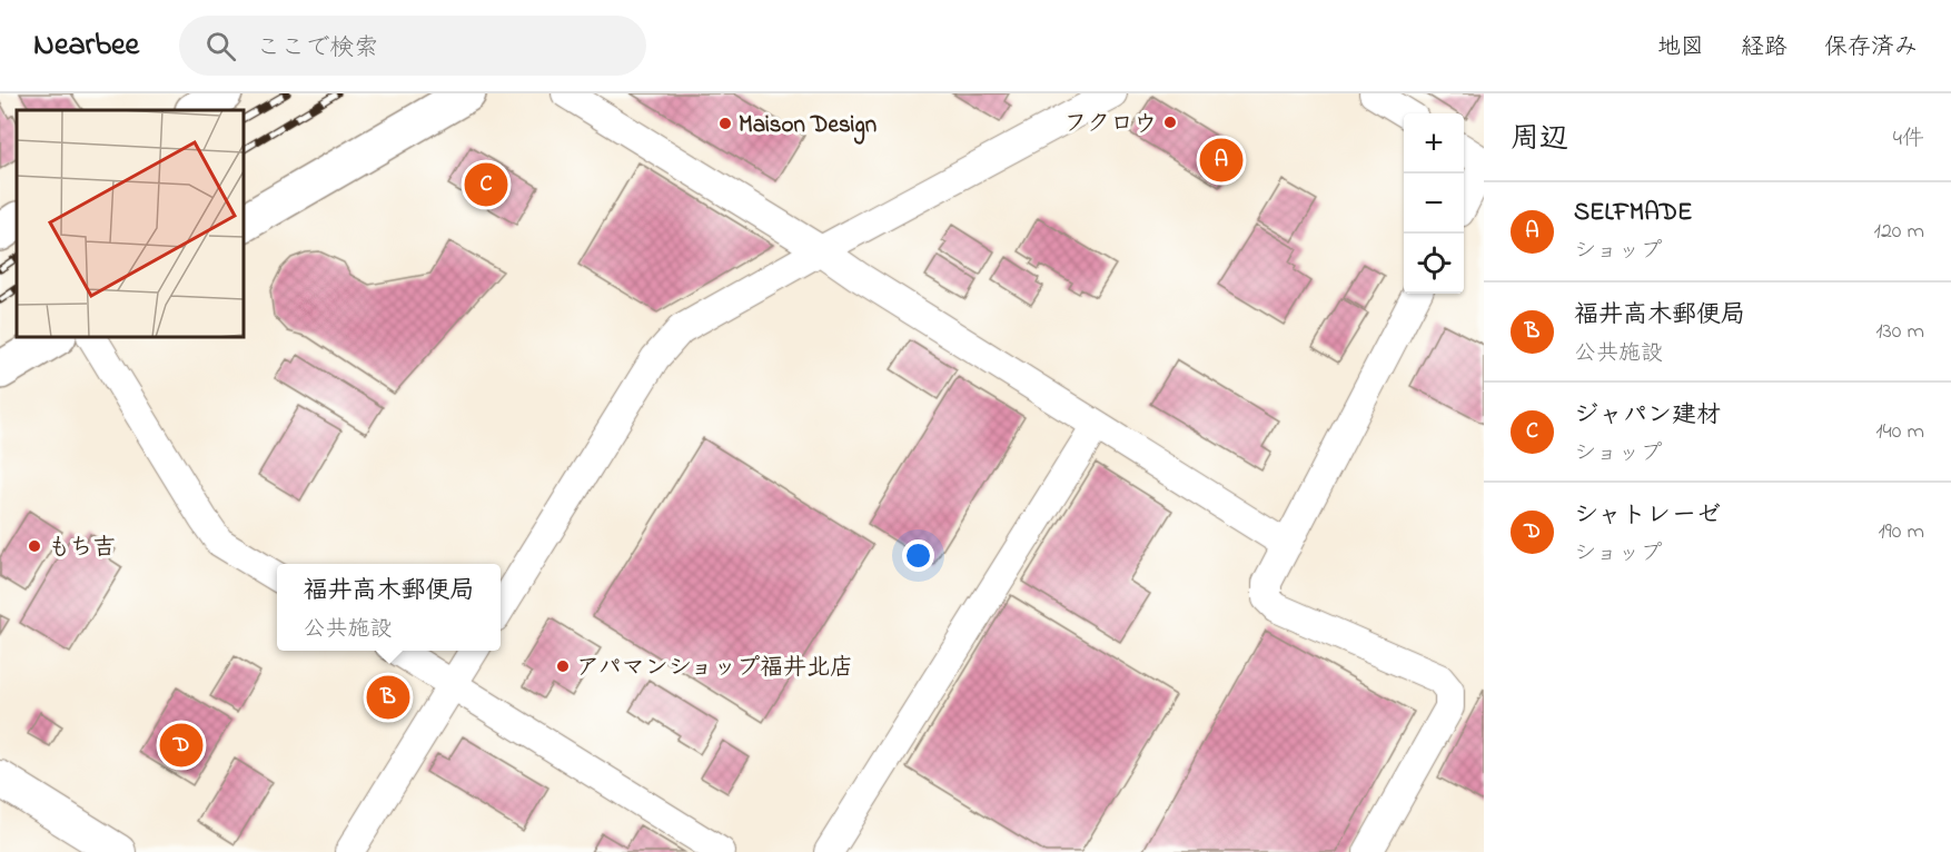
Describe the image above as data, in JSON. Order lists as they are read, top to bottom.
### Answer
{
  "places": [
    "フクロウ",
    "Maison Design",
    "もち吉",
    "アパマンショップ福井北店"
  ],
  "page": {
    "header": "Nearbee",
    "search": "ここで検索",
    "nav": ["地図", "経路", "保存済み"],
    "heading": ["周辺", "4件"],
    "map_buttons": ["+", "−"],
    "pins": [
      "A",
      "C",
      "B",
      "D"
    ],
    "list": [
      {
        "mark": "A",
        "name": "SELFMADE",
        "note": "ショップ",
        "value": "120 m"
      },
      {
        "mark": "B",
        "name": "福井高木郵便局",
        "note": "公共施設",
        "value": "130 m"
      },
      {
        "mark": "C",
        "name": "ジャパン建材",
        "note": "ショップ",
        "value": "140 m"
      },
      {
        "mark": "D",
        "name": "シャトレーゼ",
        "note": "ショップ",
        "value": "190 m"
      }
    ],
    "popup": ["福井高木郵便局", "公共施設"]
  }
}
